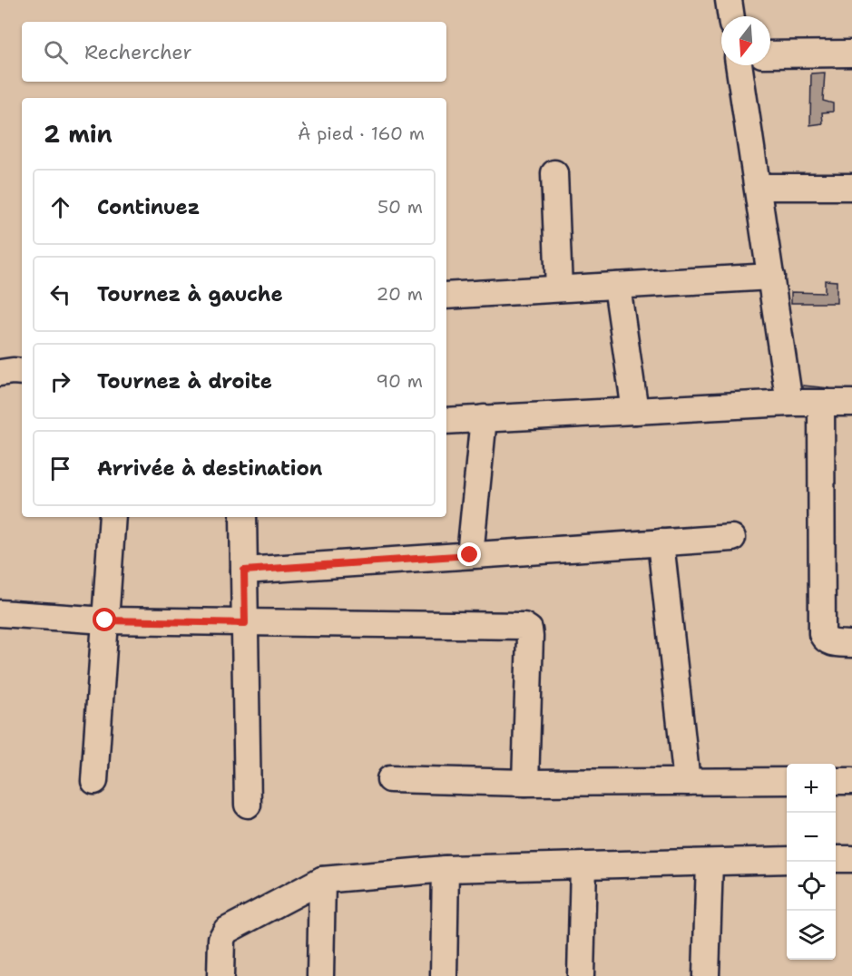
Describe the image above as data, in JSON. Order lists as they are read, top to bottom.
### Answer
{
  "north": "bottom",
  "page": {
    "search": "Rechercher",
    "heading": ["2 min", "À pied · 160 m"],
    "list": [
      ["Continuez", "50 m"],
      ["Tournez à gauche", "20 m"],
      ["Tournez à droite", "90 m"],
      "Arrivée à destination"
    ],
    "map_buttons": ["+", "−"]
  }
}
